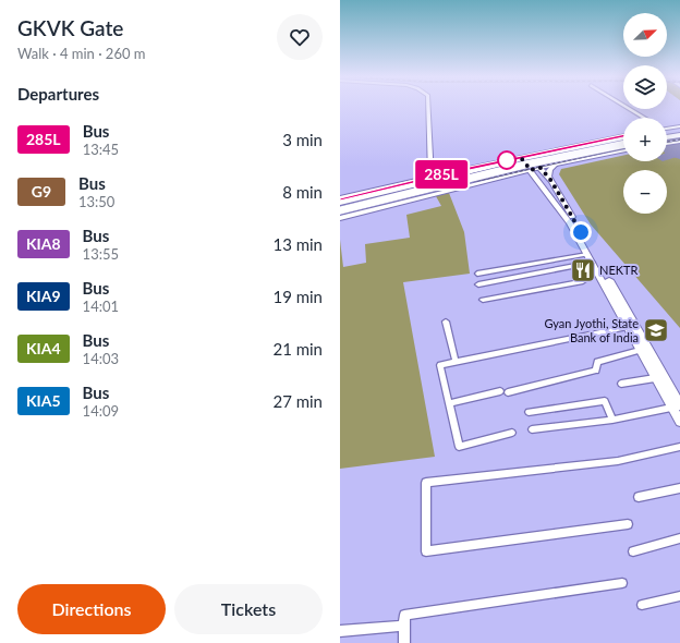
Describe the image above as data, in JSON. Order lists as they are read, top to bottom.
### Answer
{
  "places": {
    "restaurant": ["NEKTR"],
    "school or university": ["Gyan Jyothi, State Bank of India"]
  },
  "lines": ["bus line 285L"],
  "north": "top right",
  "page": {
    "heading": [
      ["GKVK Gate", "Walk · 4 min · 260 m"],
      "Departures"
    ],
    "on_map": "285L",
    "map_buttons": ["+", "−"],
    "list": [
      {
        "mark": "285L",
        "name": "Bus",
        "note": "13:45",
        "value": "3 min"
      },
      {
        "mark": "G9",
        "name": "Bus",
        "note": "13:50",
        "value": "8 min"
      },
      {
        "mark": "KIA8",
        "name": "Bus",
        "note": "13:55",
        "value": "13 min"
      },
      {
        "mark": "KIA9",
        "name": "Bus",
        "note": "14:01",
        "value": "19 min"
      },
      {
        "mark": "KIA4",
        "name": "Bus",
        "note": "14:03",
        "value": "21 min"
      },
      {
        "mark": "KIA5",
        "name": "Bus",
        "note": "14:09",
        "value": "27 min"
      }
    ],
    "buttons": ["Directions", "Tickets"]
  }
}
